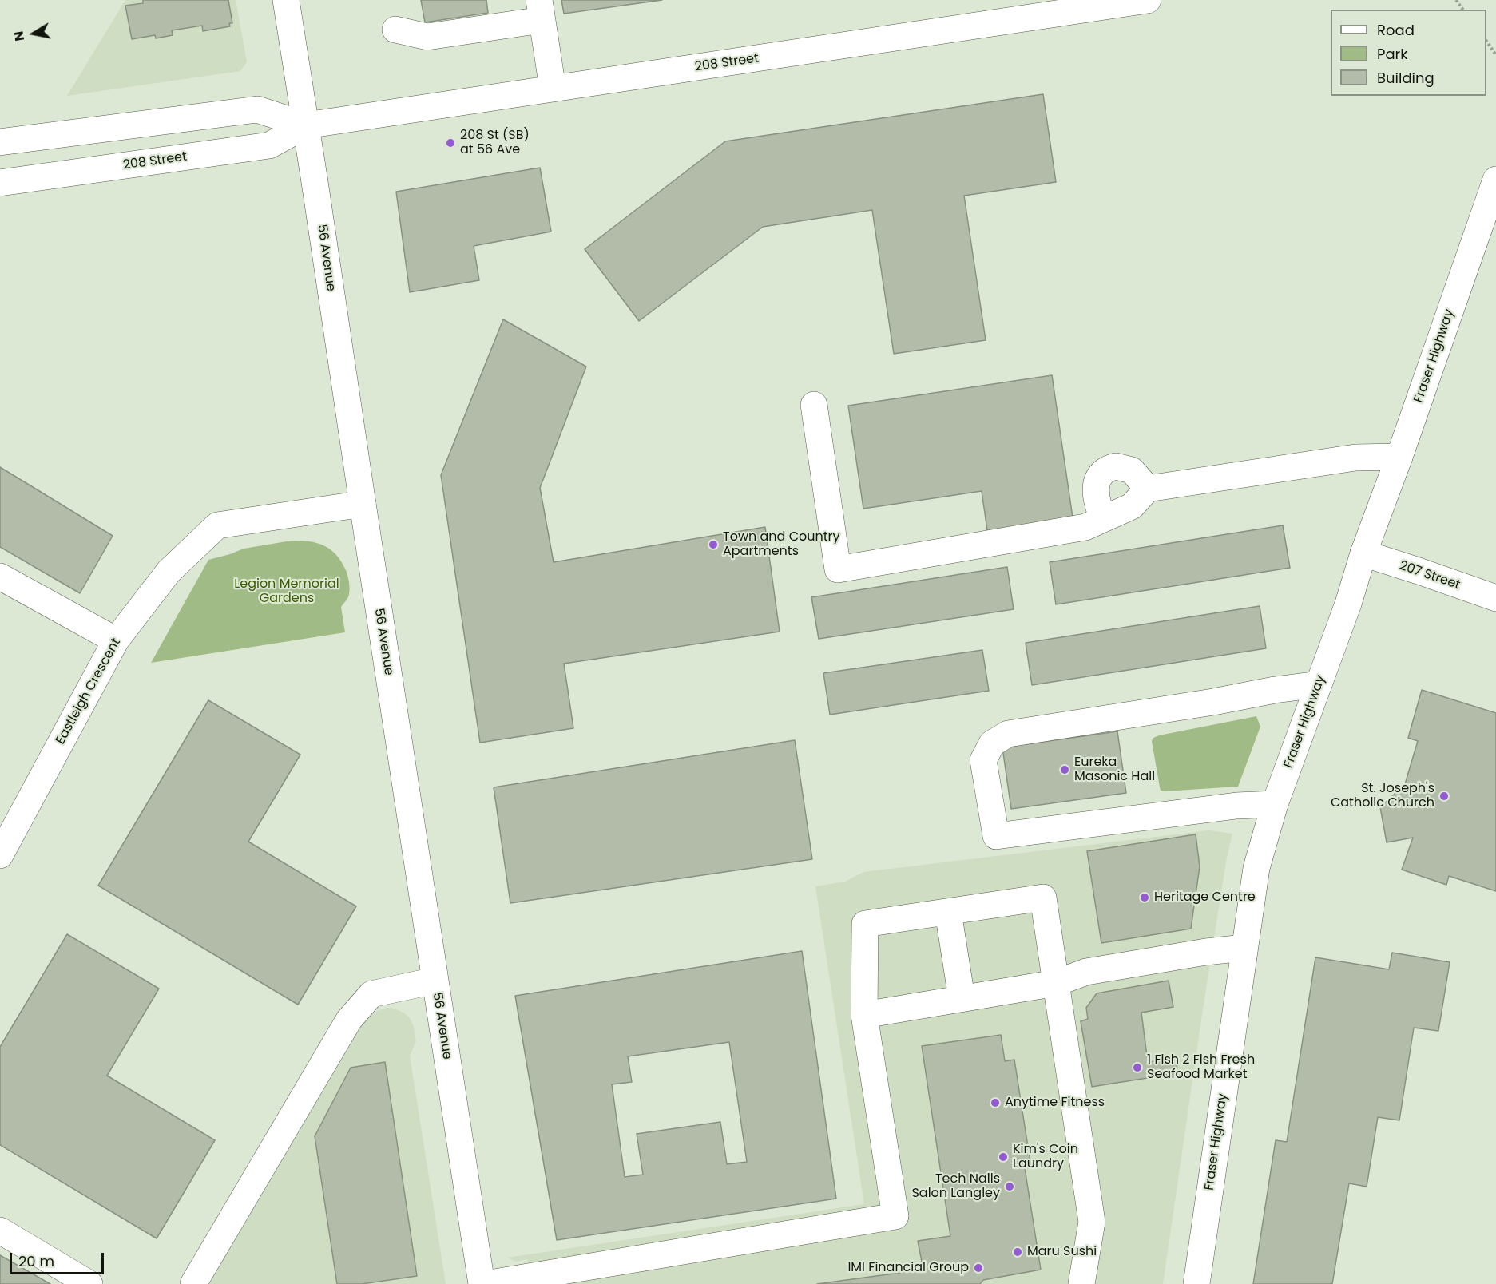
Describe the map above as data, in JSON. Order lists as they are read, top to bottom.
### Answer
{
  "streets": {
    "main road": [
      "208 Street",
      "56 Avenue",
      "Fraser Highway",
      "207 Street",
      "Eastleigh Crescent"
    ]
  },
  "crossings": [
    ["208 Street", "56 Avenue"],
    ["56 Avenue", "Eastleigh Crescent"],
    ["Fraser Highway", "207 Street"]
  ],
  "parks": ["Legion Memorial Gardens"],
  "places": [
    "208 St (SB) at 56 Ave",
    "Town and Country Apartments",
    "Eureka Masonic Hall",
    "St. Joseph's Catholic Church",
    "Heritage Centre",
    "1 Fish 2 Fish Fresh Seafood Market",
    "Anytime Fitness",
    "Kim's Coin Laundry",
    "Tech Nails Salon Langley",
    "Maru Sushi",
    "IMI Financial Group"
  ],
  "legend": ["Road", "Park", "Building"],
  "scale_bar": "20 m",
  "north": "left"
}
